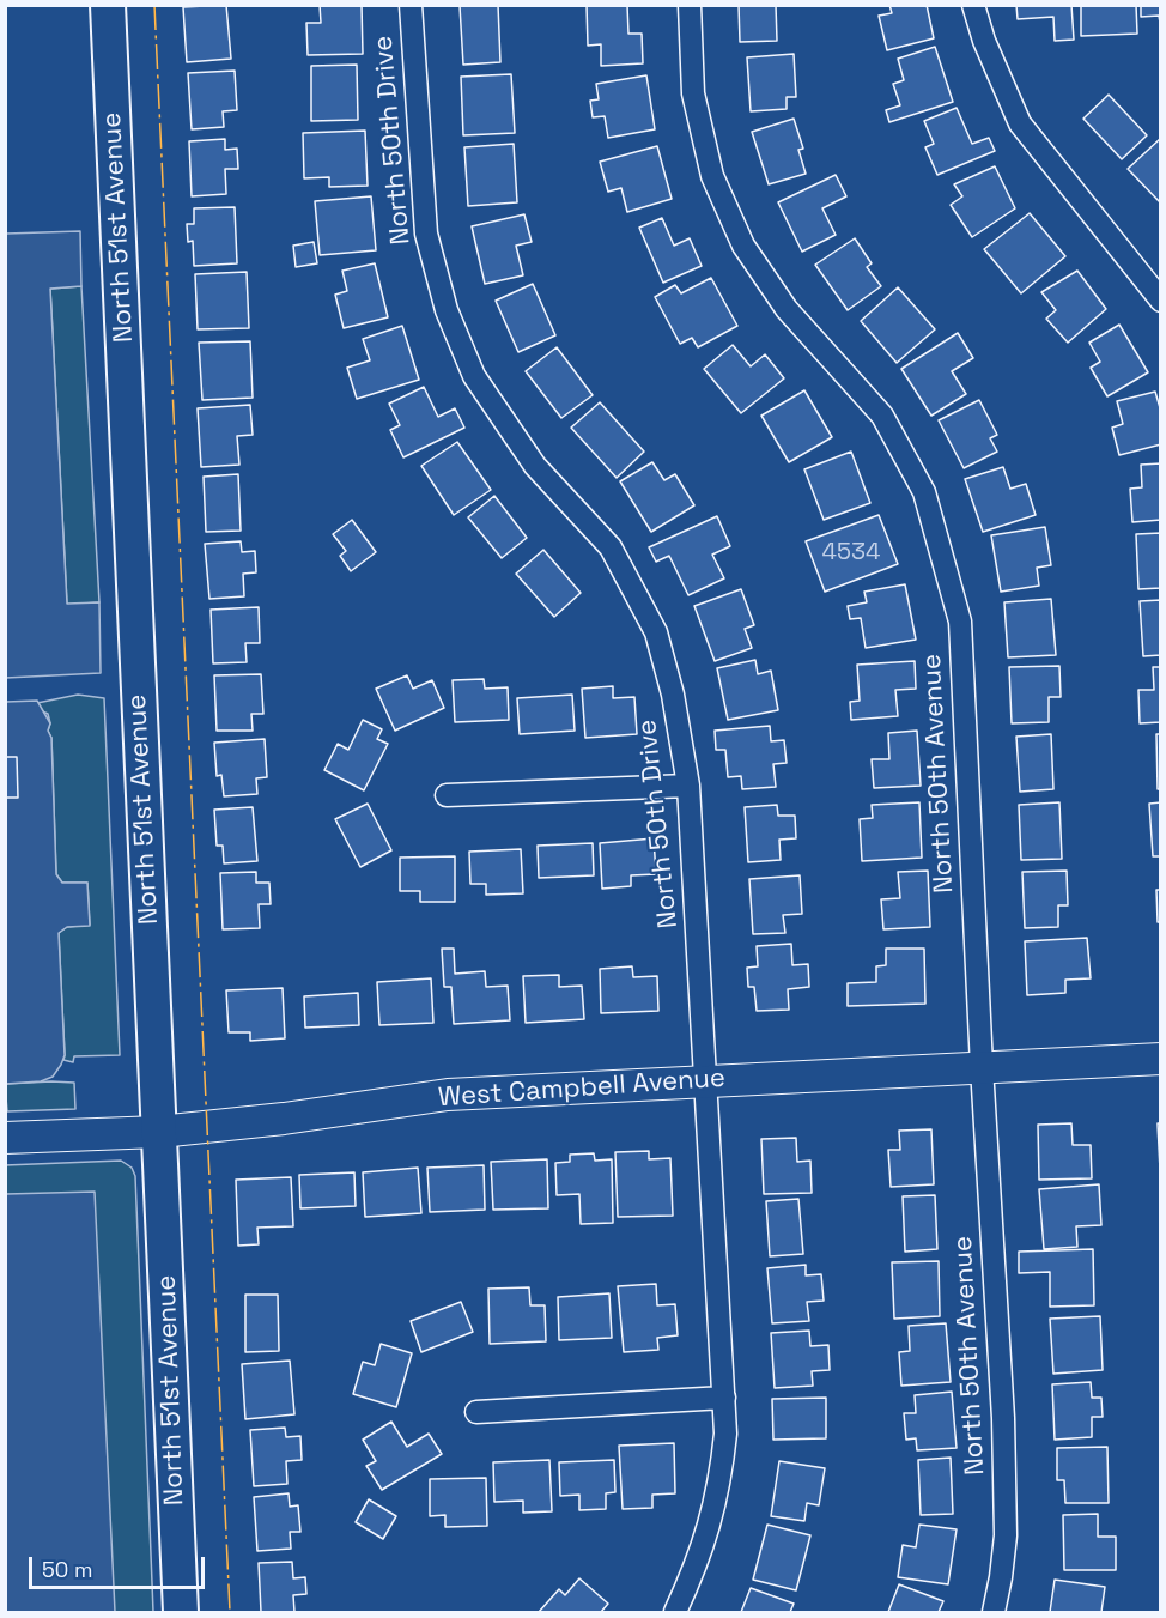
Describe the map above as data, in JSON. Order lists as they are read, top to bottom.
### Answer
{
  "streets": {
    "main road": ["North 51st Avenue"],
    "street": ["North 50th Drive", "North 50th Avenue", "West Campbell Avenue"]
  },
  "crossings": [
    ["North 50th Drive", "West Campbell Avenue"],
    ["North 51st Avenue", "West Campbell Avenue"],
    ["North 50th Avenue", "West Campbell Avenue"]
  ],
  "house_numbers": ["4534"],
  "scale_bar": "50 m"
}
